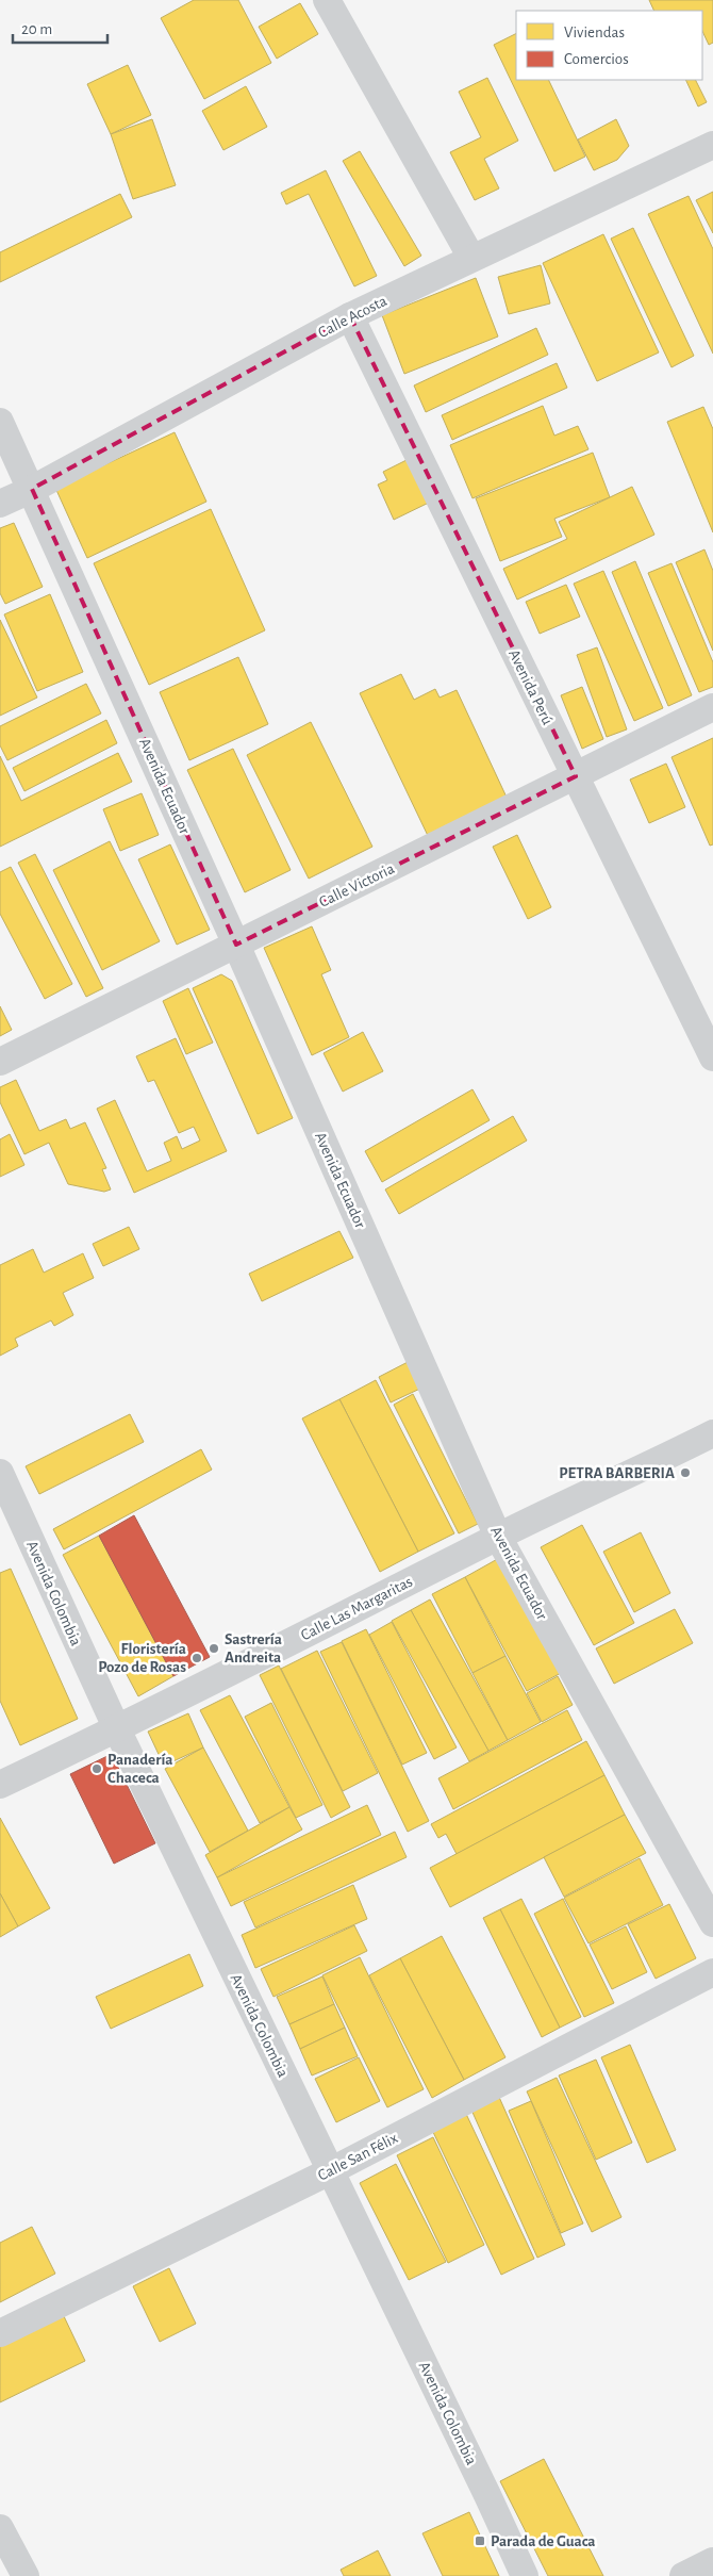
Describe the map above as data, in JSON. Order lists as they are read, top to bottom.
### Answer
{
  "streets": {
    "street": [
      "Calle Acosta",
      "Avenida Perú",
      "Avenida Ecuador",
      "Calle Victoria",
      "Avenida Colombia",
      "Calle Las Margaritas",
      "Calle San Félix"
    ]
  },
  "crossings": [
    ["Calle Acosta", "Avenida Perú"],
    ["Calle Acosta", "Avenida Ecuador"],
    ["Avenida Perú", "Calle Victoria"],
    ["Avenida Ecuador", "Calle Victoria"],
    ["Avenida Ecuador", "Calle Las Margaritas"],
    ["Avenida Colombia", "Calle Las Margaritas"],
    ["Avenida Colombia", "Calle San Félix"]
  ],
  "places": {
    "other": [
      "PETRA BARBERIA",
      "Sastrería Andreita",
      "Floristería Pozo de Rosas",
      "Panadería Chaceca"
    ],
    "transit": ["Parada de Guaca"]
  },
  "legend": ["Viviendas", "Comercios"],
  "scale_bar": "20 m"
}
